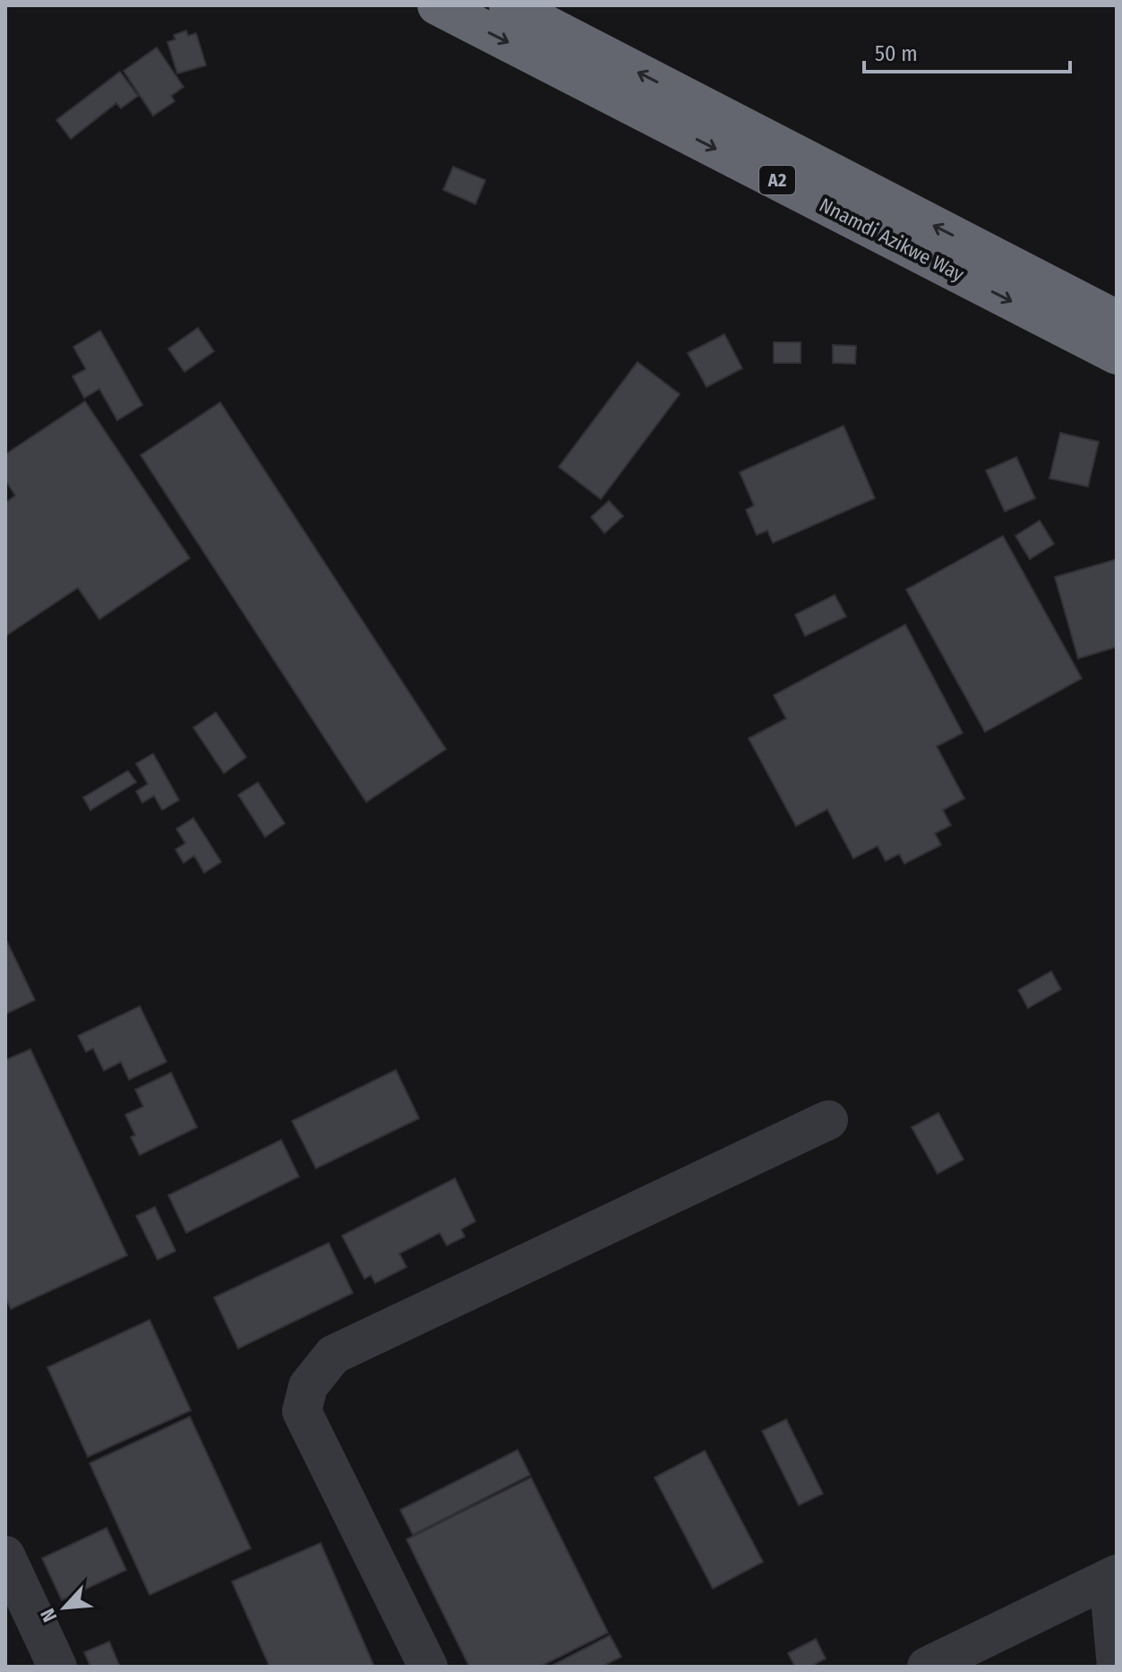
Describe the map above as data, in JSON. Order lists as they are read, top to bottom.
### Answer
{
  "streets": {
    "highway": ["A2", "Nnamdi Azikwe Way"]
  },
  "scale_bar": "50 m",
  "north": "bottom left"
}
